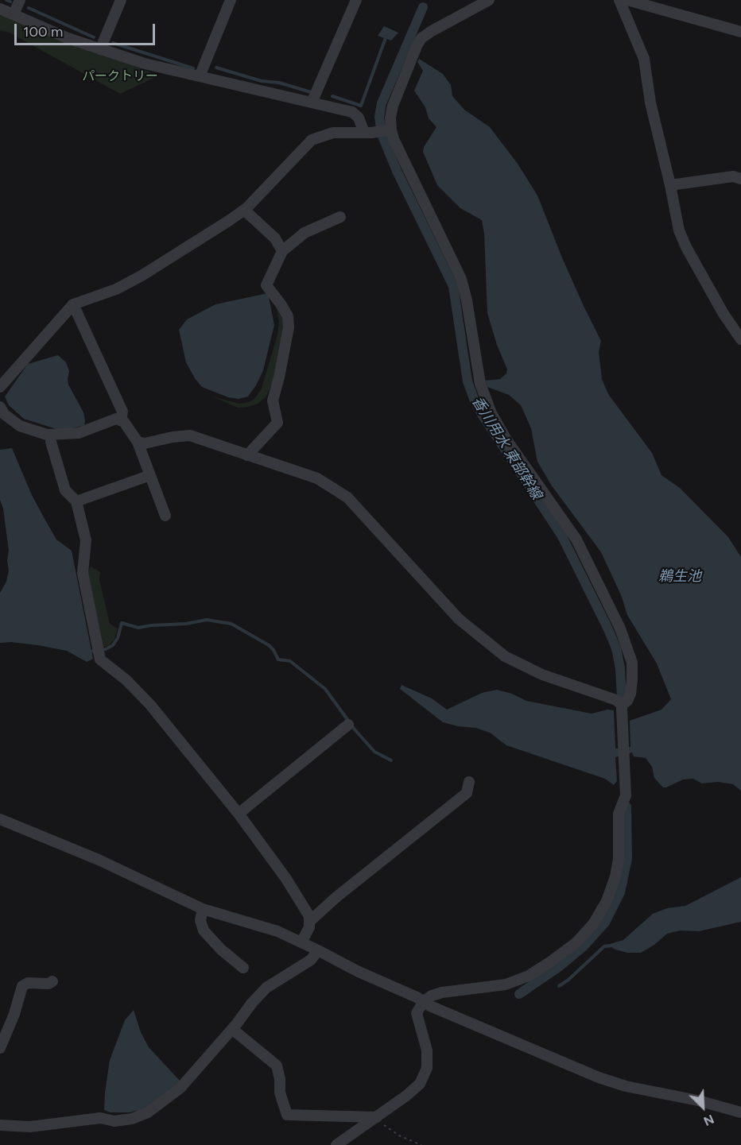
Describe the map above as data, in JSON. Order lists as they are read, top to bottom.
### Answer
{
  "water": ["香川用水 東部幹線", "鵜生池"],
  "parks": ["パークトリー"],
  "scale_bar": "100 m",
  "north": "bottom right"
}
